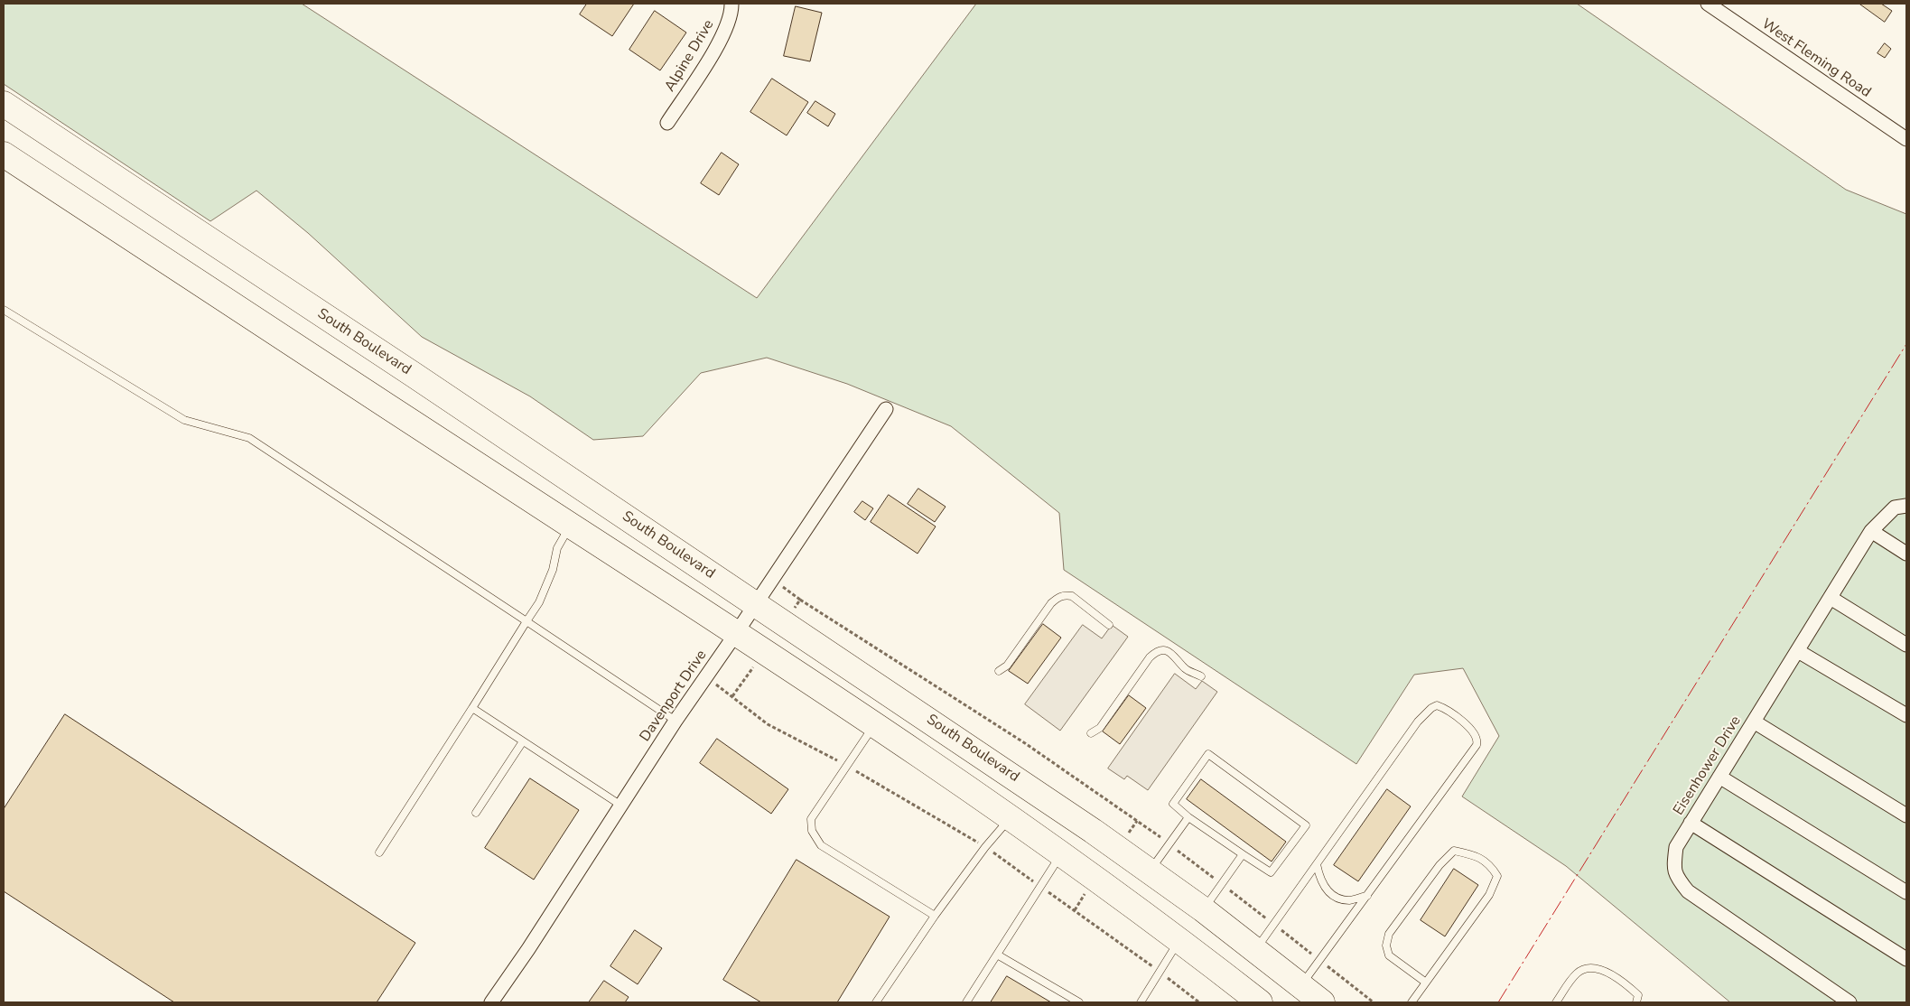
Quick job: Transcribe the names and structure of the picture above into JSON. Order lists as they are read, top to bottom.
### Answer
{
  "streets": {
    "highway": ["South Boulevard"],
    "street": [
      "Alpine Drive",
      "West Fleming Road",
      "Davenport Drive",
      "Eisenhower Drive"
    ]
  },
  "crossings": [
    ["South Boulevard", "Davenport Drive"]
  ]
}
